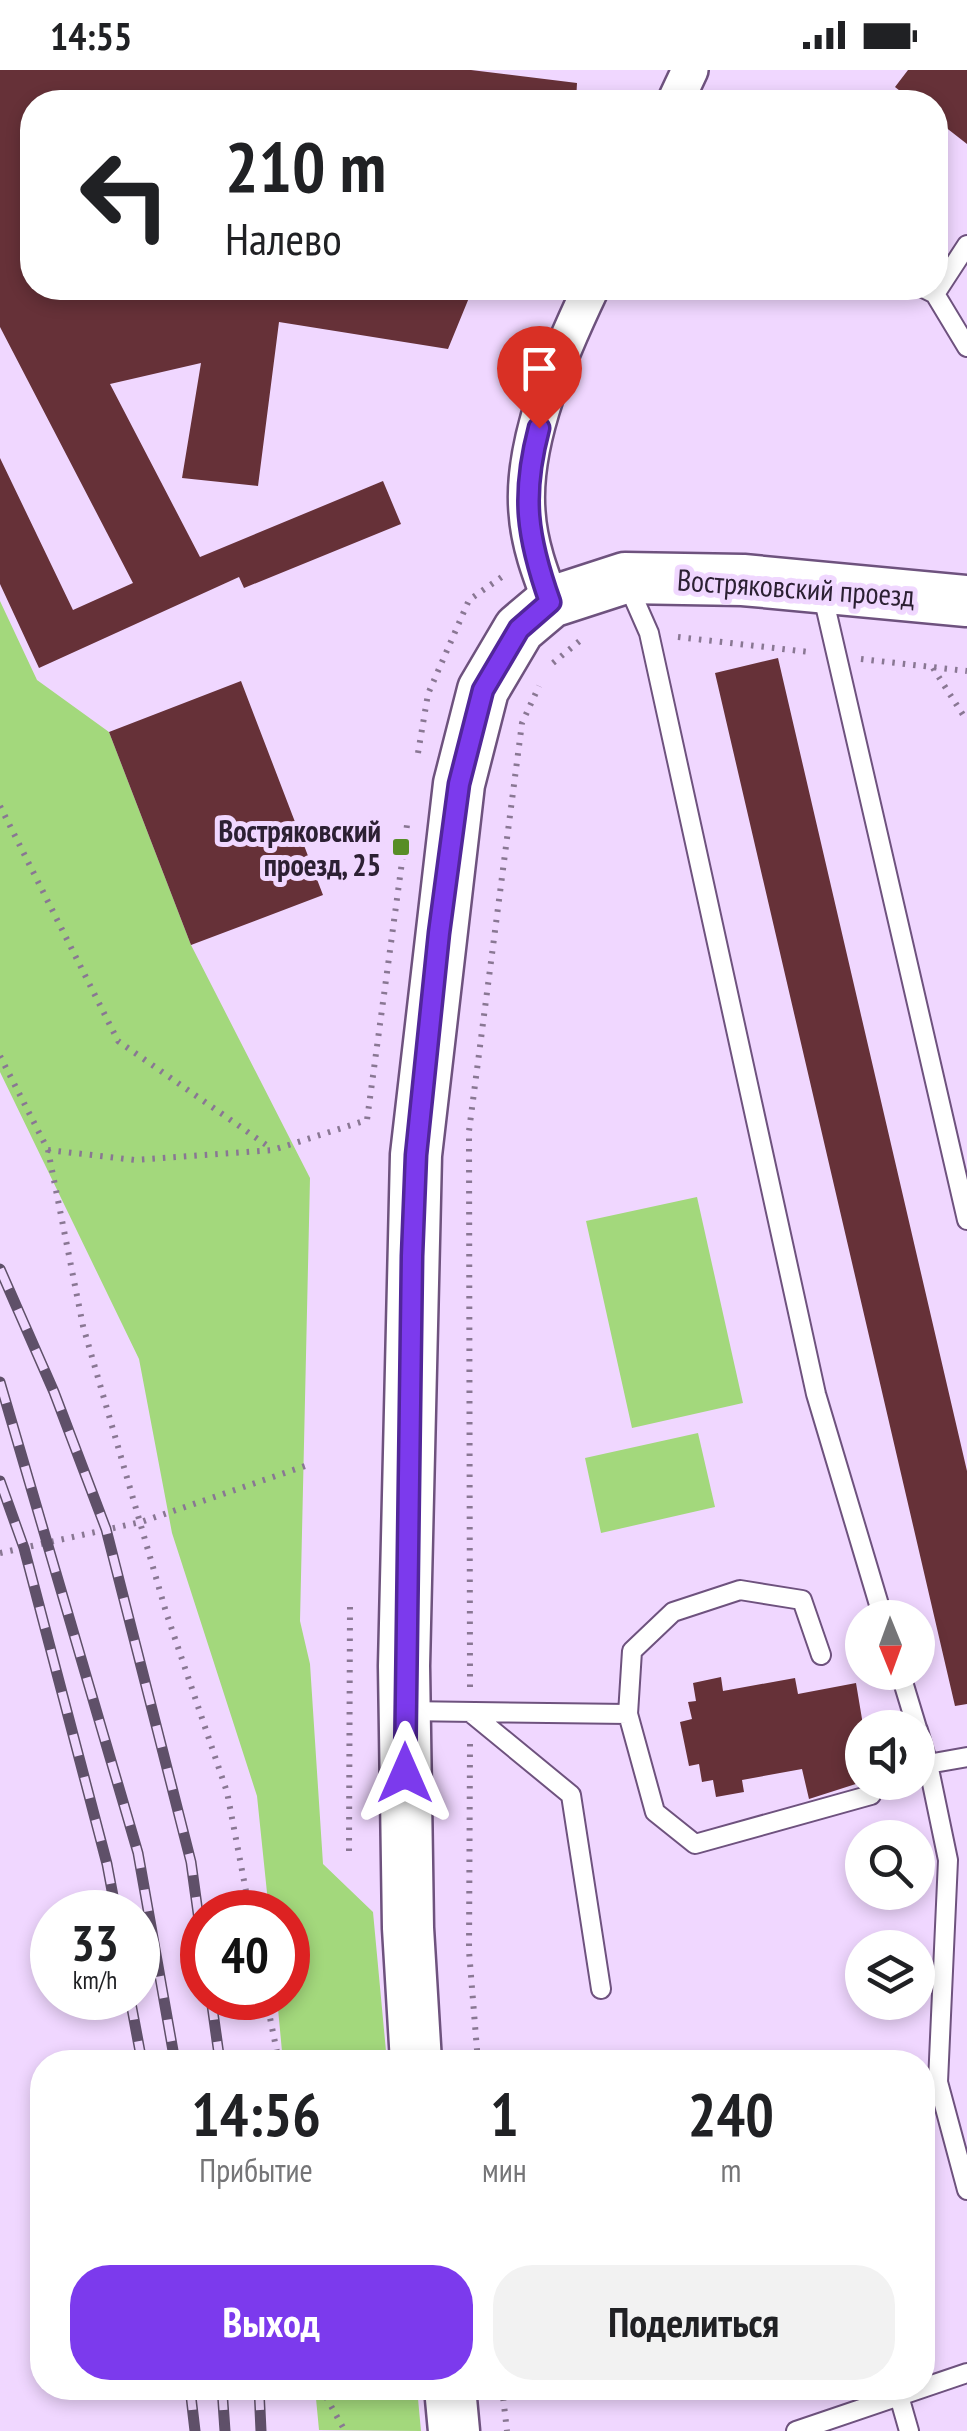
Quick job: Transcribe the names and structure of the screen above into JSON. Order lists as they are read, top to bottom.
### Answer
{
  "streets": {
    "street": ["Востряковский проезд"]
  },
  "places": {
    "transit": ["Востряковский проезд, 25"]
  },
  "north": "bottom",
  "page": {
    "status": "14:55",
    "turn": ["210 m", "Налево"],
    "speed": "33 km/h",
    "limit": "40",
    "eta": [
      "14:56",
      "Прибытие",
      "1",
      "мин",
      "240",
      "m"
    ],
    "buttons": ["Выход", "Поделиться"]
  }
}
